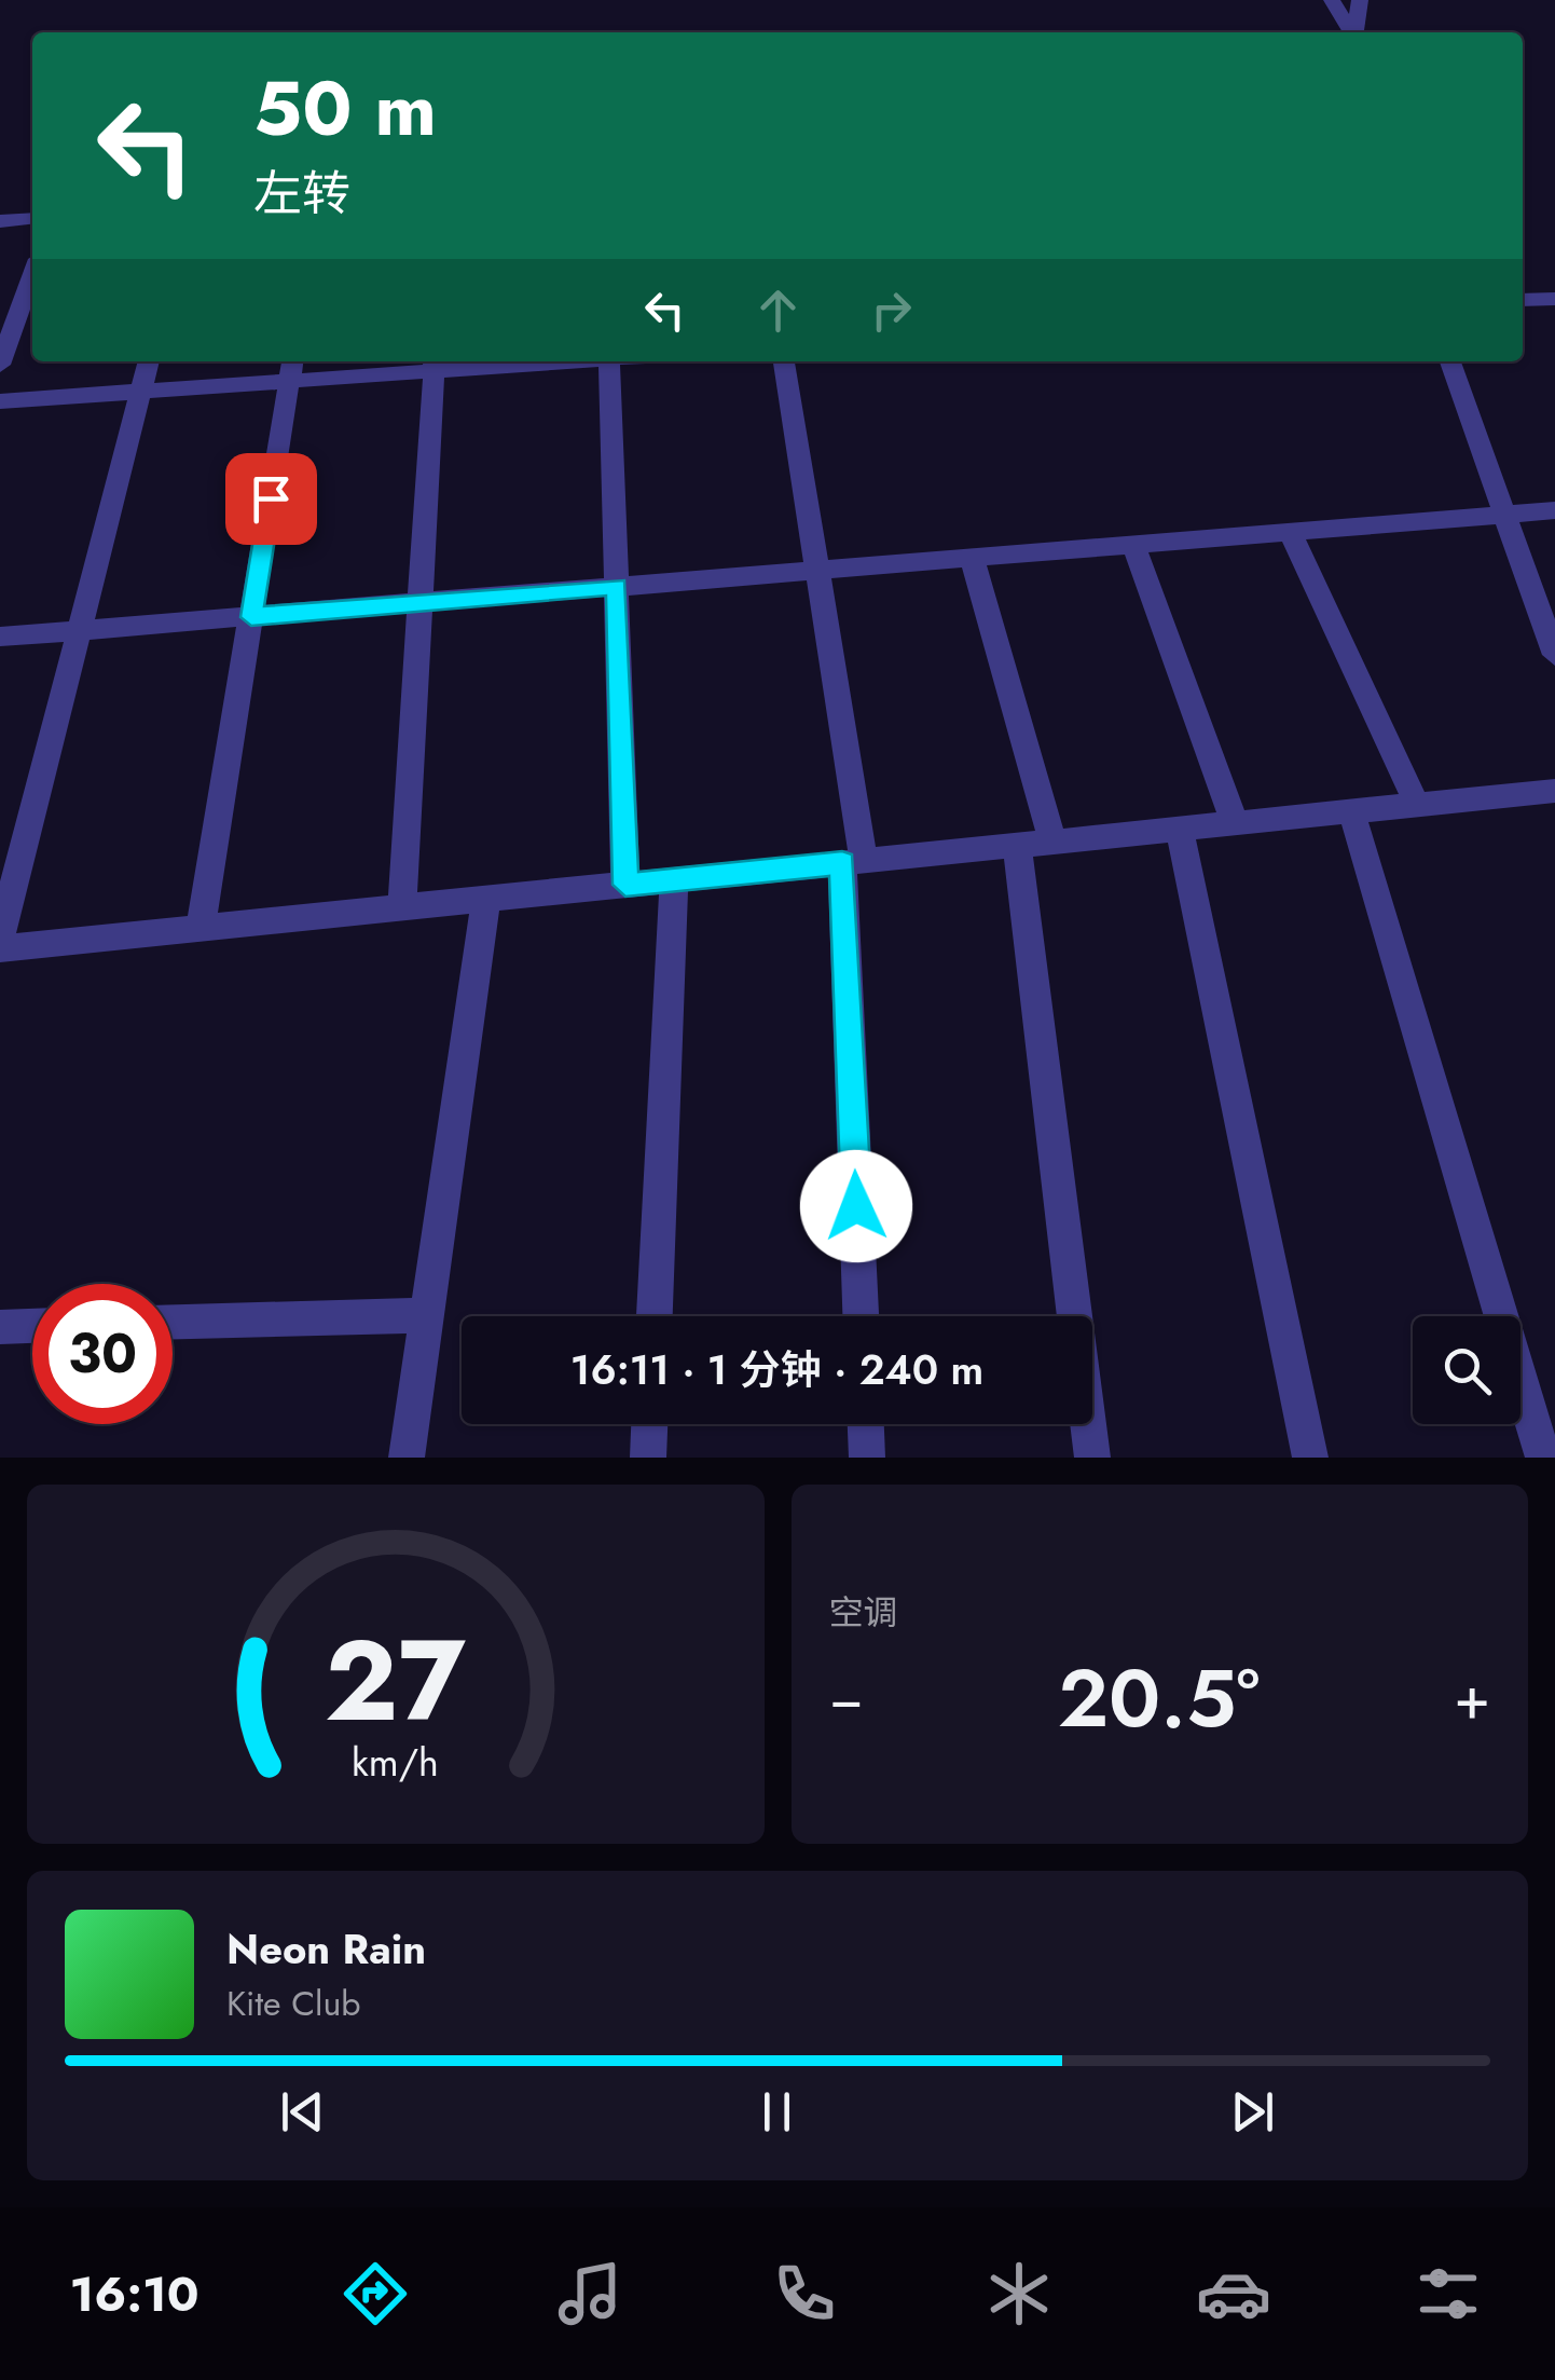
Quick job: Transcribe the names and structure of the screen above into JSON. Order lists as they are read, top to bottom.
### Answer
{
  "page": {
    "turn": ["50 m", "左转"],
    "limit": "30",
    "trip": "16:11 · 1 分钟 · 240 m",
    "tile": "空调",
    "heat": ["−", "20.5°", "+"],
    "song": ["Neon Rain", "Kite Club"],
    "tabs": "16:10",
    "gauge": ["27", "km/h"]
  }
}
